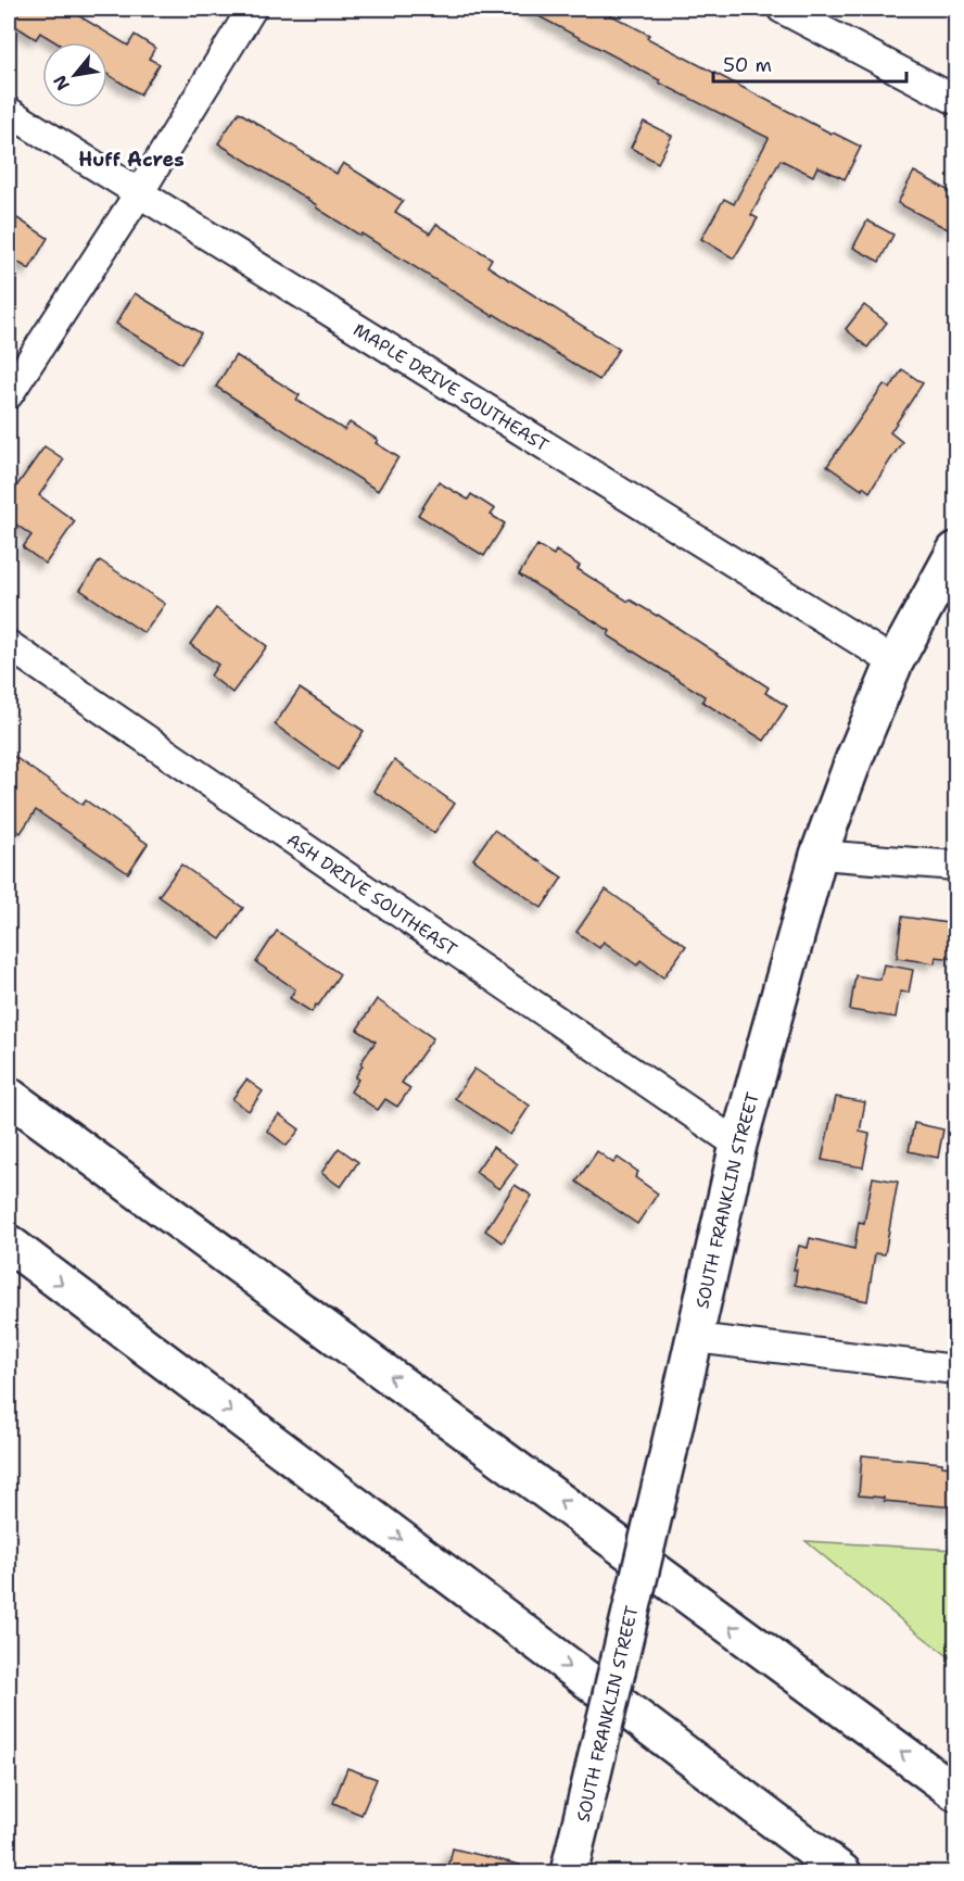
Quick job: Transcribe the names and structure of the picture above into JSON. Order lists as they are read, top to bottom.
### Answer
{
  "streets": {
    "main road": ["SOUTH FRANKLIN STREET"],
    "street": ["MAPLE DRIVE SOUTHEAST", "ASH DRIVE SOUTHEAST"]
  },
  "crossings": [
    ["MAPLE DRIVE SOUTHEAST", "SOUTH FRANKLIN STREET"],
    ["ASH DRIVE SOUTHEAST", "SOUTH FRANKLIN STREET"]
  ],
  "districts": ["Huff Acres"],
  "scale_bar": "50 m",
  "north": "bottom left"
}
